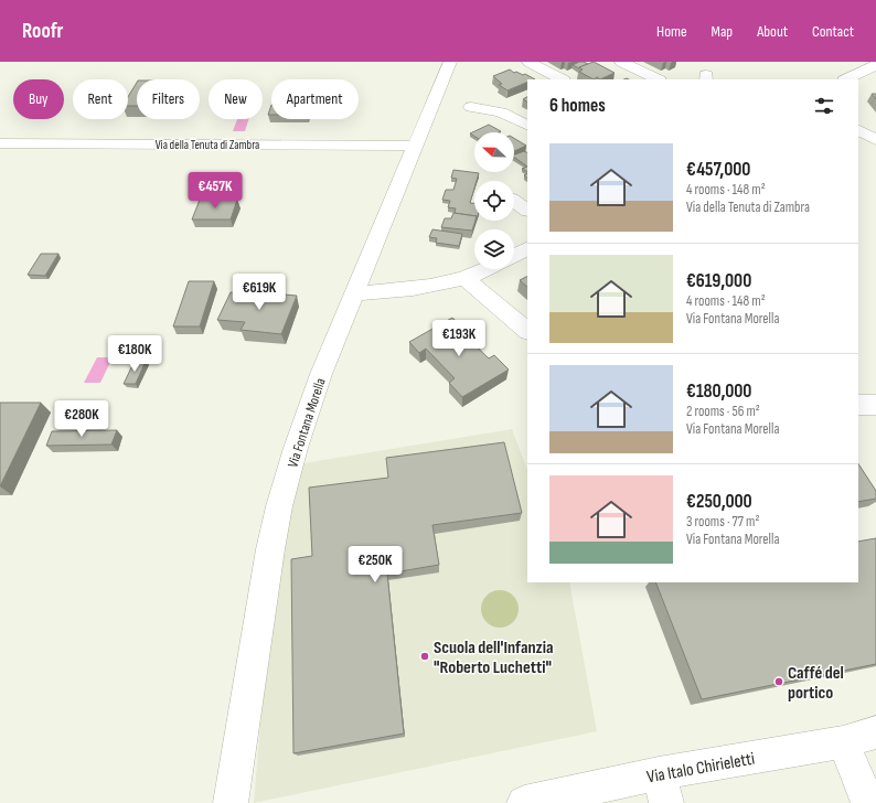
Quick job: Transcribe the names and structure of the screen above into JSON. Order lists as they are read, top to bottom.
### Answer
{
  "streets": {
    "street": ["Via della Tenuta di Zambra", "Via Fontana Morella", "Via Italo Chirieletti"]
  },
  "crossings": [
    ["Via della Tenuta di Zambra", "Via Fontana Morella"]
  ],
  "places": ["Scuola dell'Infanzia \"Roberto Luchetti\"", "Caffé del portico"],
  "north": "left",
  "page": {
    "header": "Roofr",
    "nav": [
      "Home",
      "Map",
      "About",
      "Contact"
    ],
    "chip": [
      "Buy",
      "Rent",
      "Filters",
      "New",
      "Apartment"
    ],
    "heading": "6 homes",
    "list": [
      {
        "name": "€457,000",
        "note": "4 rooms · 148 m² · Via della Tenuta di Zambra"
      },
      {
        "name": "€619,000",
        "note": "4 rooms · 148 m² · Via Fontana Morella"
      },
      {
        "name": "€180,000",
        "note": "2 rooms · 56 m² · Via Fontana Morella"
      },
      {
        "name": "€250,000",
        "note": "3 rooms · 77 m² · Via Fontana Morella"
      }
    ],
    "price": [
      "€457K",
      "€619K",
      "€193K",
      "€180K",
      "€280K",
      "€250K"
    ]
  }
}
